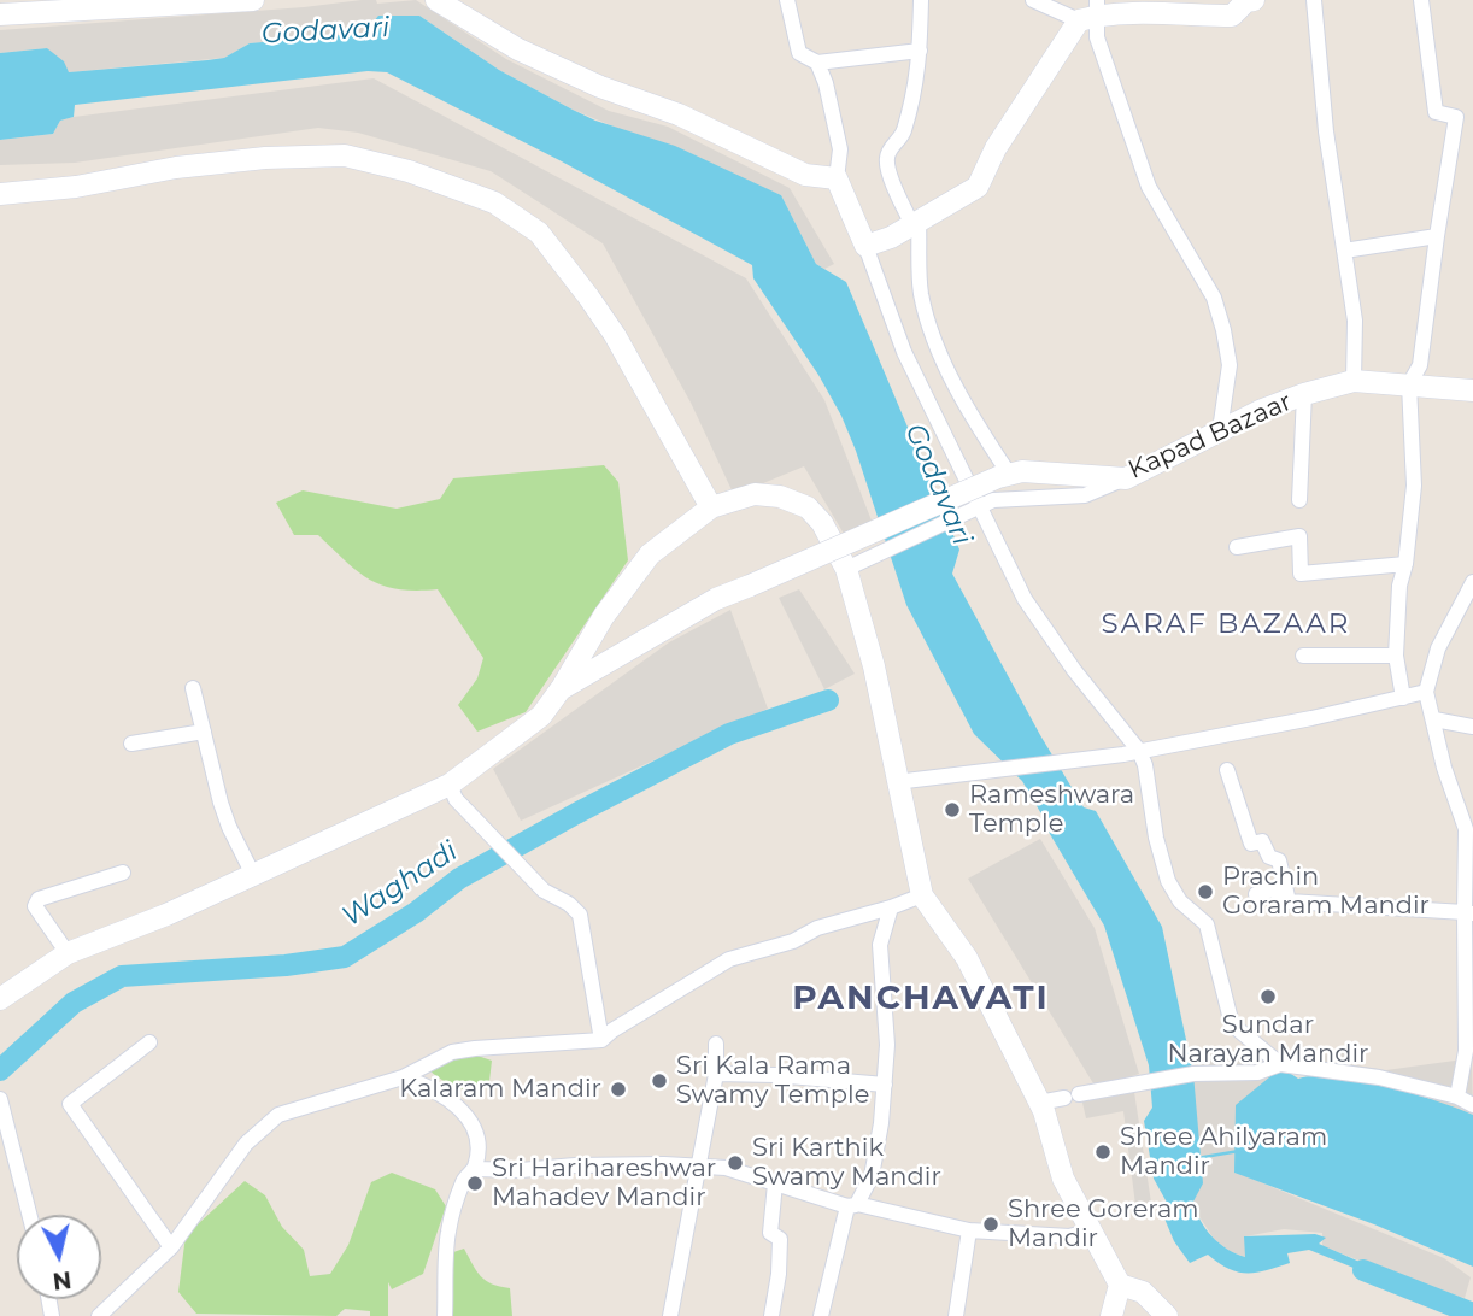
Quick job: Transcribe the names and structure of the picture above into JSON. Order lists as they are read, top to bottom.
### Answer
{
  "streets": {
    "street": ["Kapad Bazaar"]
  },
  "districts": ["SARAF BAZAAR", "PANCHAVATI"],
  "water": ["Godavari", "Waghadi"],
  "places": [
    "Rameshwara Temple",
    "Prachin Goraram Mandir",
    "Sundar Narayan Mandir",
    "Sri Kala Rama Swamy Temple",
    "Kalaram Mandir",
    "Shree Ahilyaram Mandir",
    "Sri Karthik Swamy Mandir",
    "Sri Harihareshwar Mahadev Mandir",
    "Shree Goreram Mandir"
  ],
  "north": "bottom"
}
